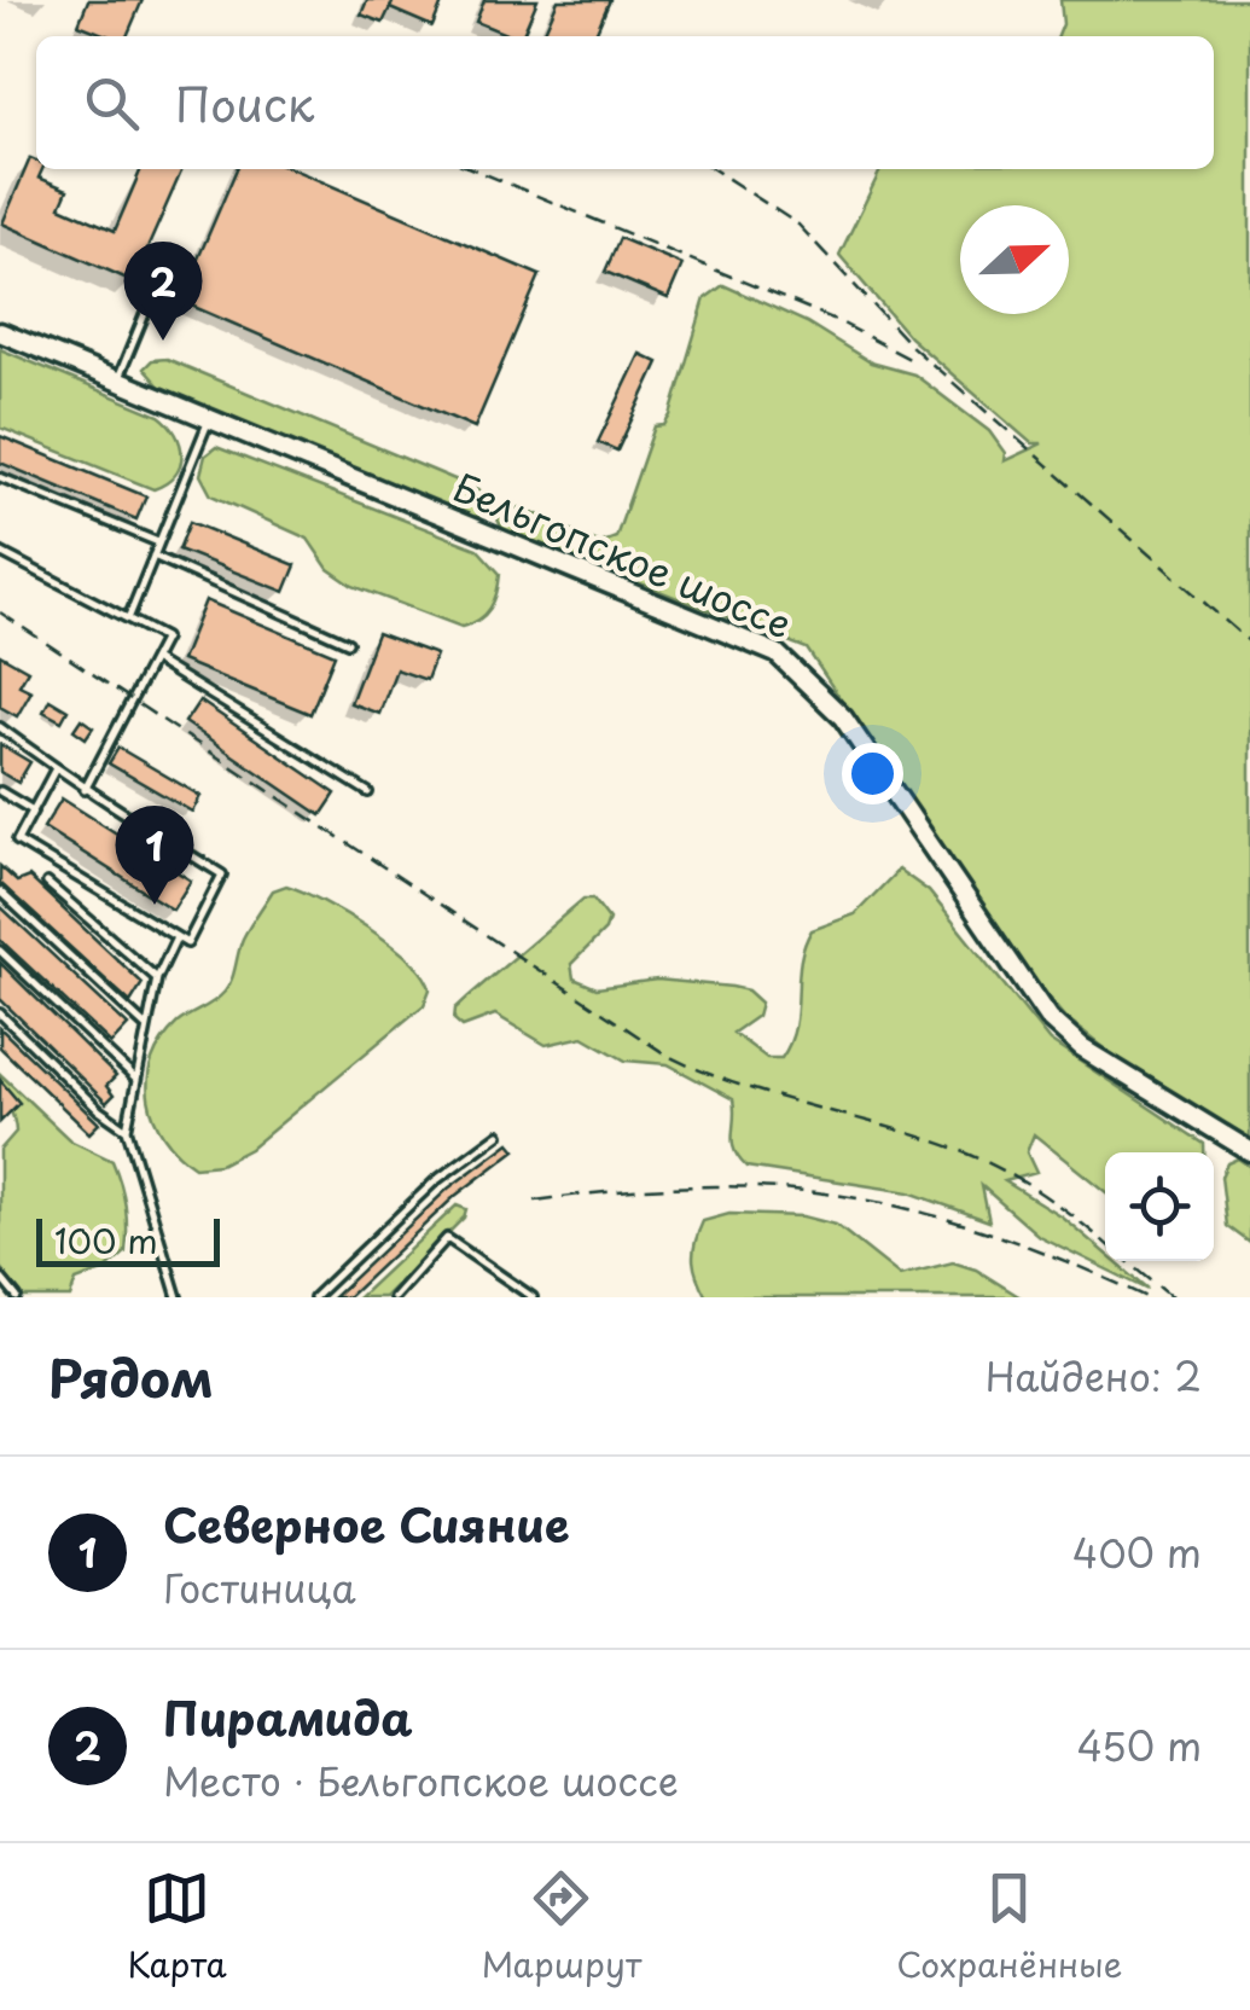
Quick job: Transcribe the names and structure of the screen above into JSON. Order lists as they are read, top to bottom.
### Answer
{
  "streets": {
    "street": ["Бельгопское шоссе"]
  },
  "scale_bar": "100 m",
  "north": "right",
  "page": {
    "search": "Поиск",
    "pins": ["2", "1"],
    "scale": "100 m",
    "heading": ["Рядом", "Найдено: 2"],
    "list": [
      {
        "mark": "1",
        "name": "Северное Сияние",
        "note": "Гостиница",
        "value": "400 m"
      },
      {
        "mark": "2",
        "name": "Пирамида",
        "note": "Место · Бельгопское шоссе",
        "value": "450 m"
      }
    ],
    "nav": ["Карта", "Маршрут", "Сохранённые"]
  }
}
